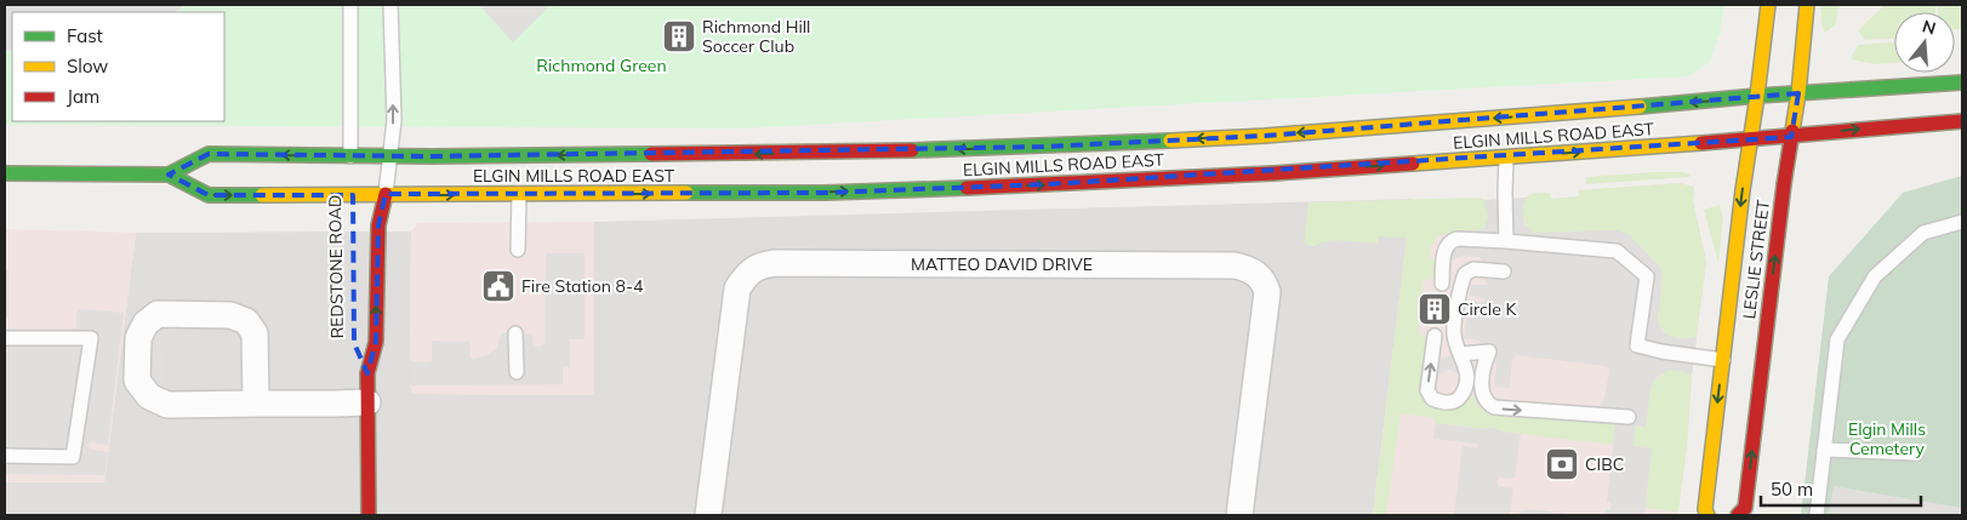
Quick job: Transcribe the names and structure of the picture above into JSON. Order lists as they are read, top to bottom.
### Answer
{
  "streets": {
    "main road": ["ELGIN MILLS ROAD EAST", "LESLIE STREET", "REDSTONE ROAD"],
    "street": ["MATTEO DAVID DRIVE"]
  },
  "crossings": [
    ["ELGIN MILLS ROAD EAST", "LESLIE STREET"],
    ["ELGIN MILLS ROAD EAST", "REDSTONE ROAD"]
  ],
  "one_way": ["REDSTONE ROAD"],
  "parks": ["Richmond Green", "Elgin Mills Cemetery"],
  "places": {
    "building": ["Richmond Hill Soccer Club", "Circle K"],
    "public building": ["Fire Station 8-4"],
    "bank": ["CIBC"]
  },
  "legend": ["Fast", "Slow", "Jam"],
  "scale_bar": "50 m",
  "north": "top"
}
